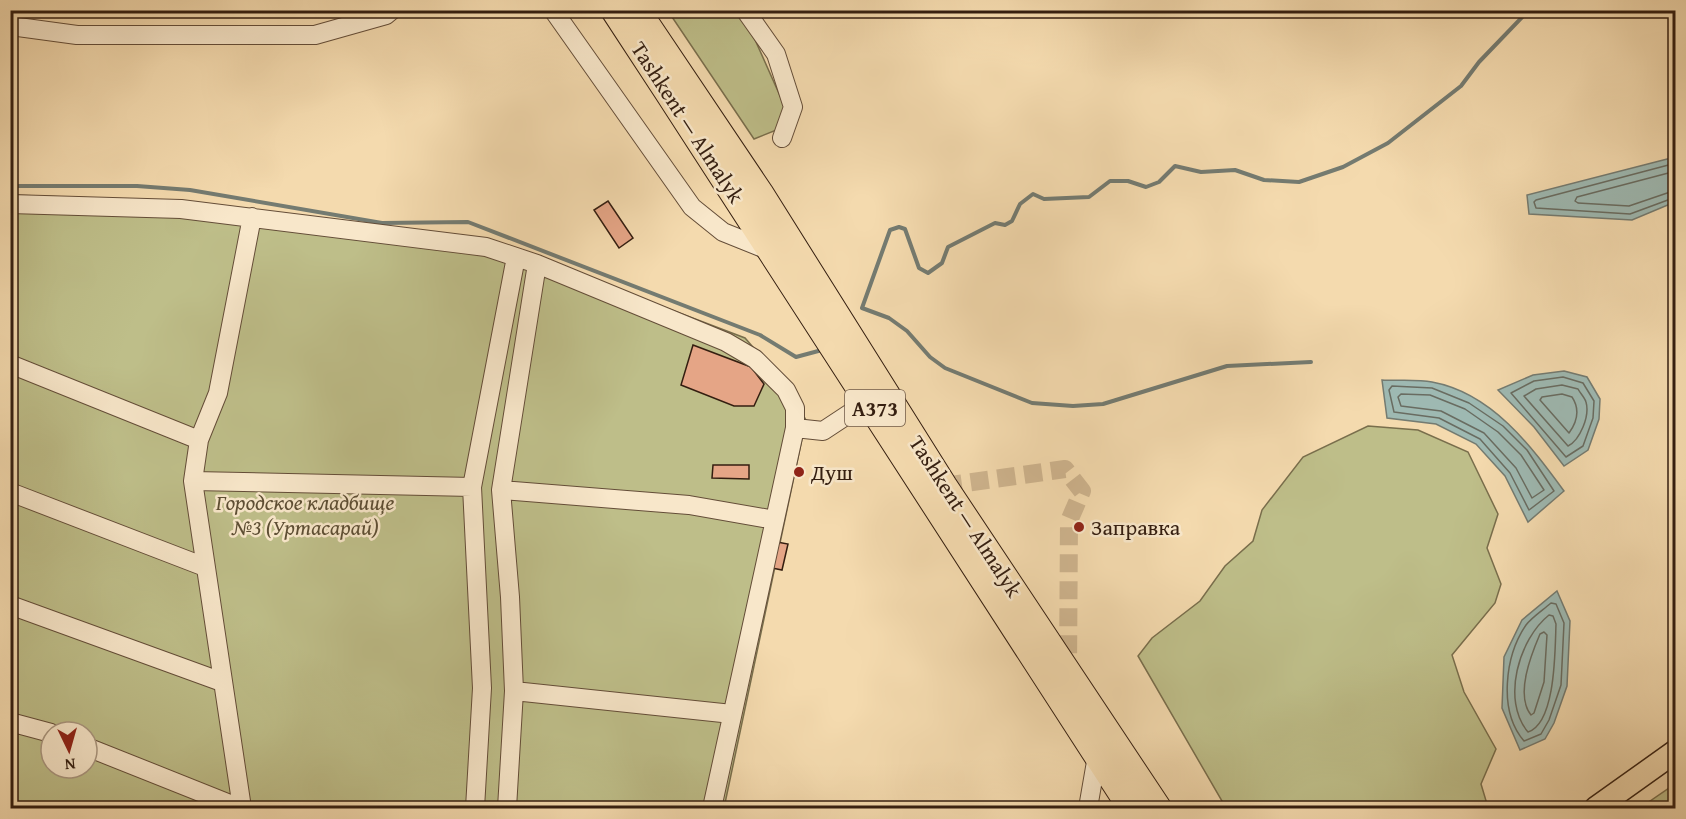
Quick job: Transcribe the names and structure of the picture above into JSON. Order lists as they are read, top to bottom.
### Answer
{
  "streets": {
    "highway": ["Tashkent — Almalyk", "A373"]
  },
  "parks": ["Городское кладбище №3 (Уртасарай)"],
  "places": ["Душ", "Заправка"],
  "north": "bottom"
}
